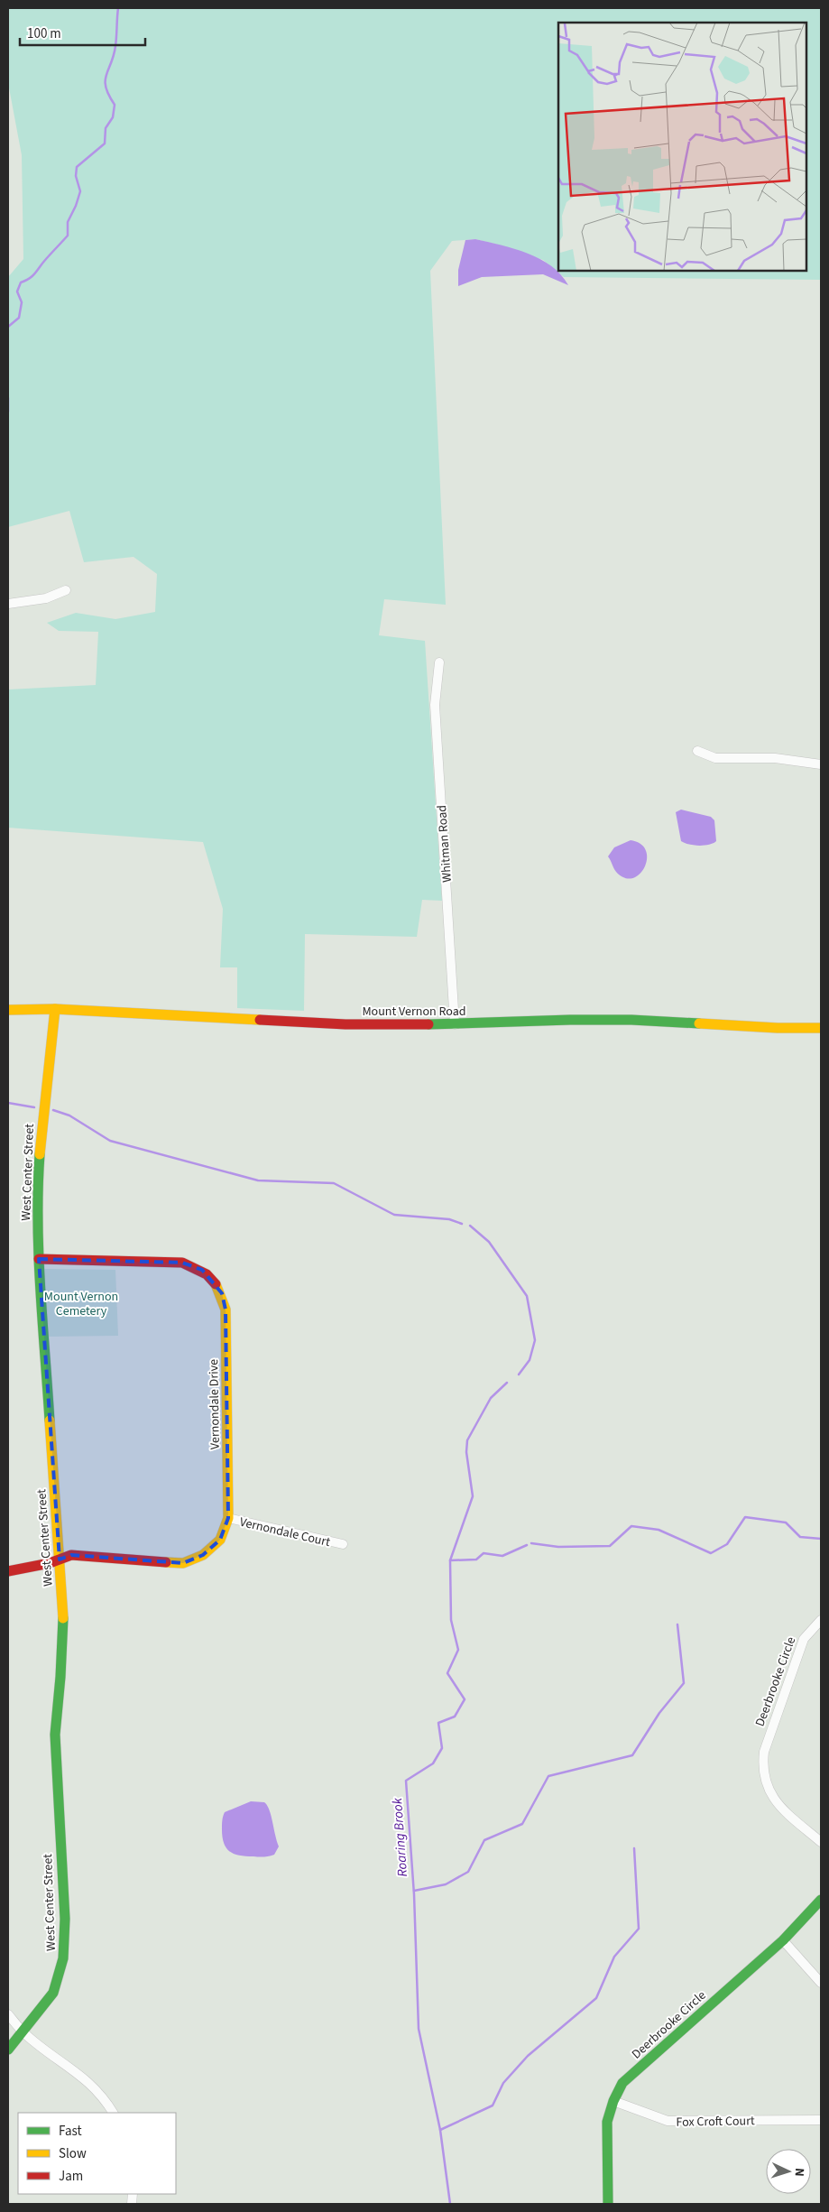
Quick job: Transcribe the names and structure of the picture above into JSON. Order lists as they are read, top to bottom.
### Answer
{
  "streets": {
    "street": [
      "Whitman Road",
      "Mount Vernon Road",
      "West Center Street",
      "Vernondale Drive",
      "Vernondale Court",
      "Deerbrooke Circle",
      "Fox Croft Court"
    ]
  },
  "crossings": [
    ["Whitman Road", "Mount Vernon Road"],
    ["Mount Vernon Road", "West Center Street"],
    ["West Center Street", "Vernondale Drive"],
    ["Vernondale Drive", "Vernondale Court"],
    ["Deerbrooke Circle", "Fox Croft Court"]
  ],
  "water": ["Roaring Brook"],
  "parks": ["Mount Vernon Cemetery"],
  "legend": ["Fast", "Slow", "Jam"],
  "scale_bar": "100 m",
  "north": "right"
}
